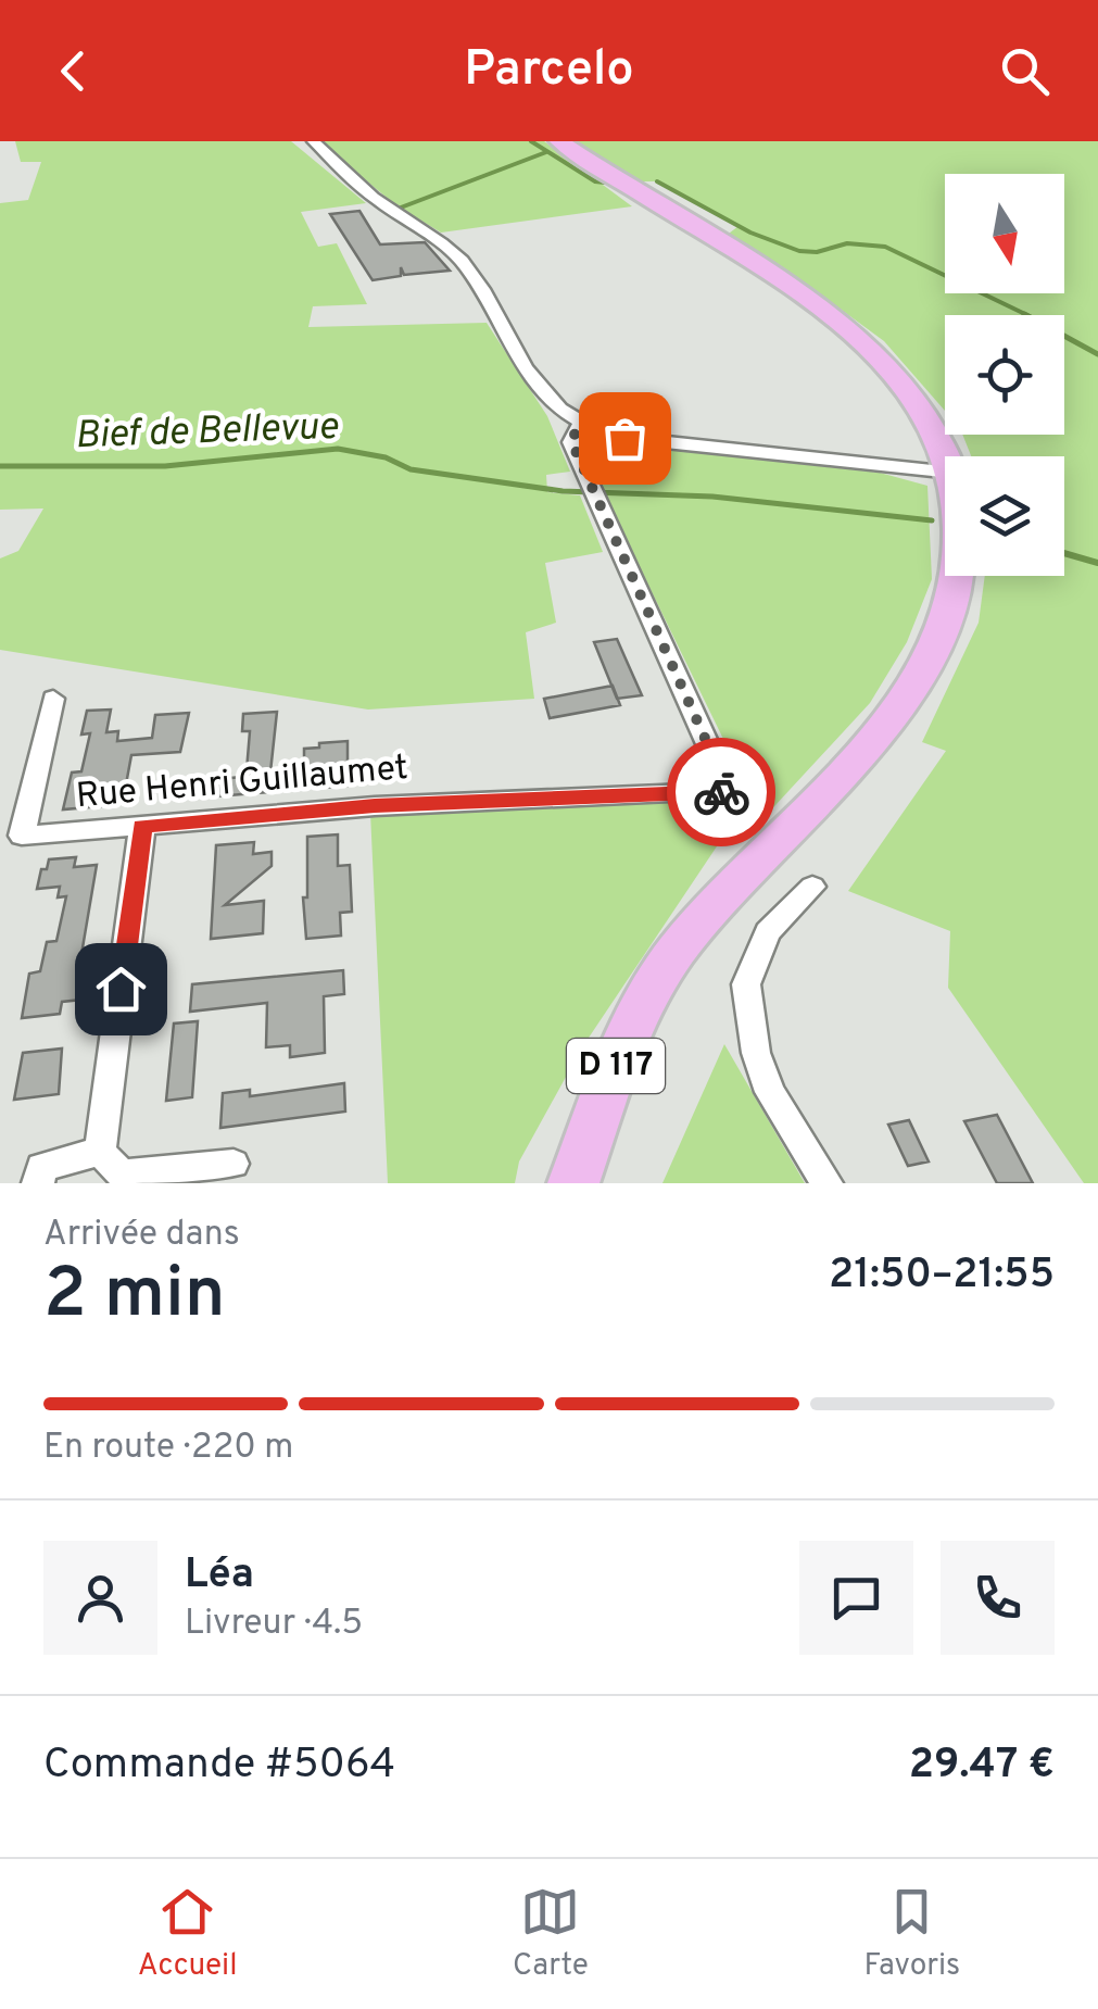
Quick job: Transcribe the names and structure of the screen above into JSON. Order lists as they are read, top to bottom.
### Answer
{
  "streets": {
    "main road": ["D 117"],
    "street": ["Rue Henri Guillaumet"]
  },
  "water": ["Bief de Bellevue"],
  "north": "bottom",
  "page": {
    "header": "Parcelo",
    "heading": ["2 min", "Arrivée dans", "21:50–21:55"],
    "panel": [
      "Léa",
      "Livreur · 4.5",
      "Commande #5064",
      "29.47 €"
    ],
    "bar": "En route · 220 m",
    "tabs": ["Accueil", "Carte", "Favoris"]
  }
}
